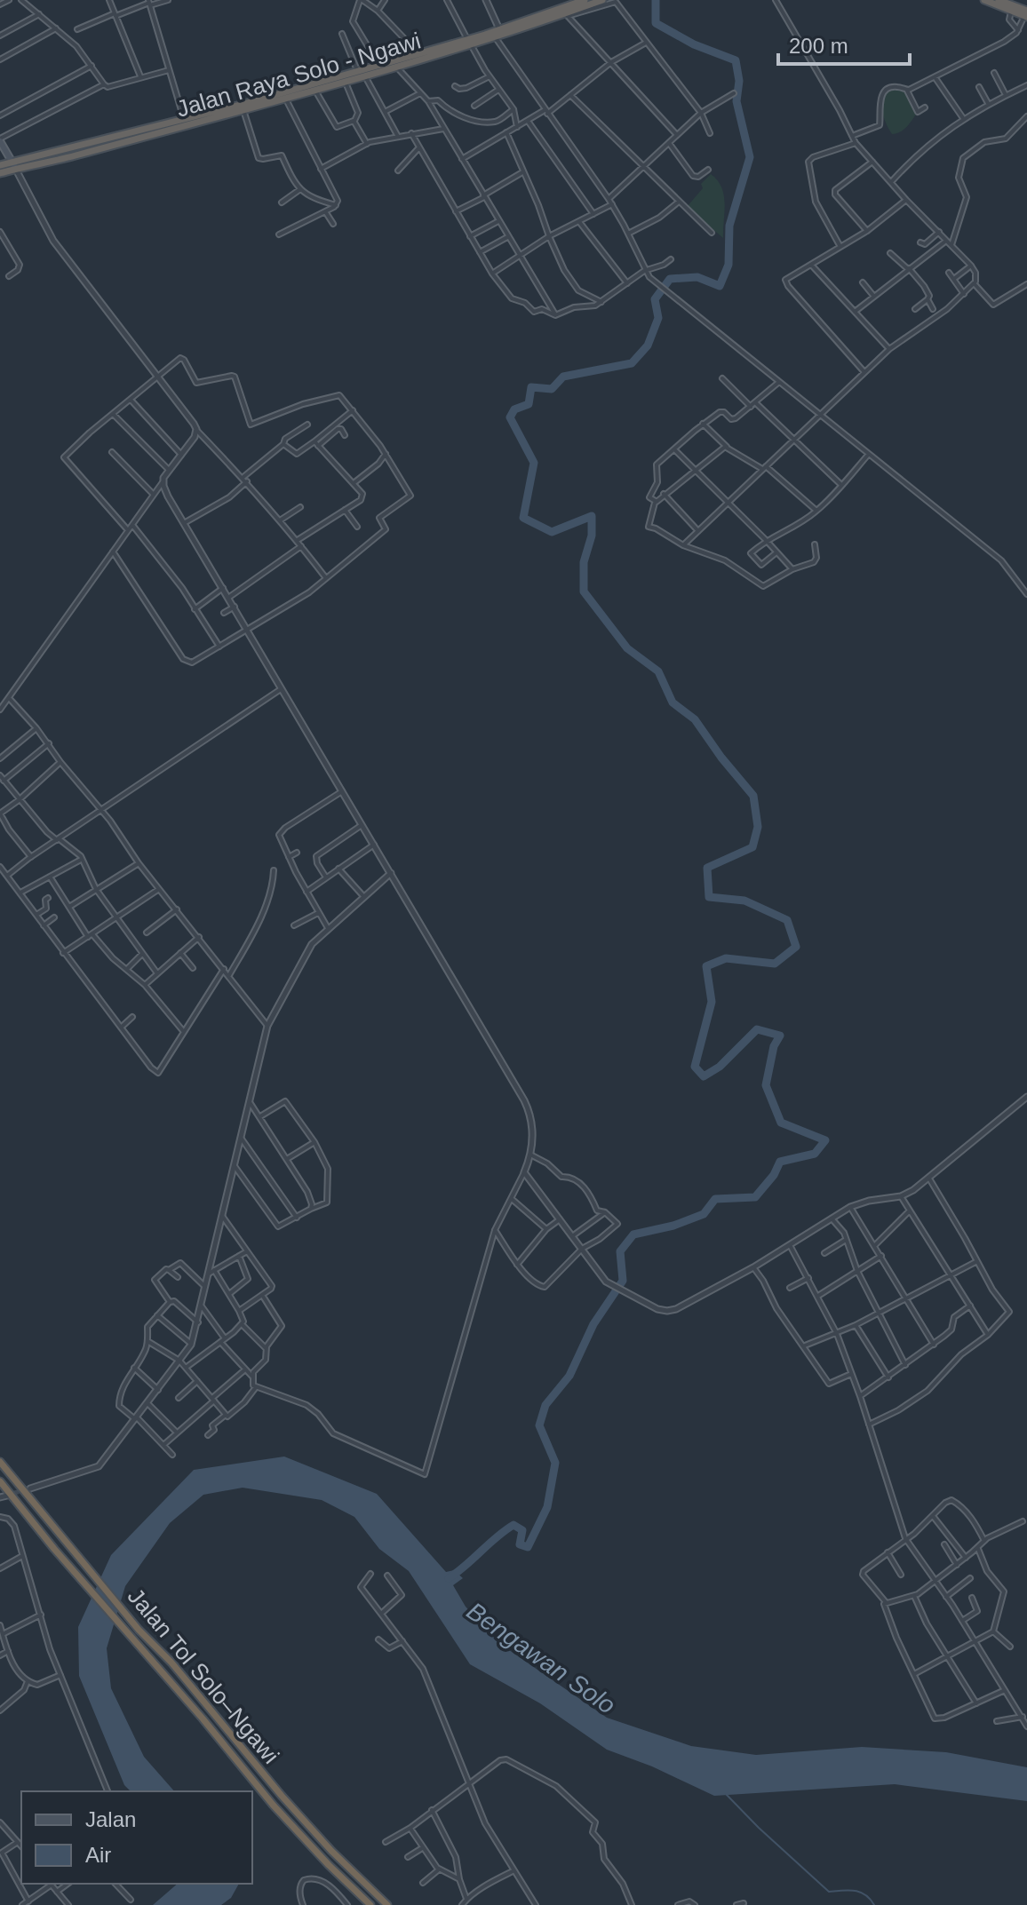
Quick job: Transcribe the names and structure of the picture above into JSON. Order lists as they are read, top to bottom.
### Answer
{
  "streets": {
    "highway": ["Jalan Raya Solo - Ngawi", "Jalan Tol Solo–Ngawi"]
  },
  "water": ["Bengawan Solo"],
  "legend": ["Jalan", "Air"],
  "scale_bar": "200 m"
}
